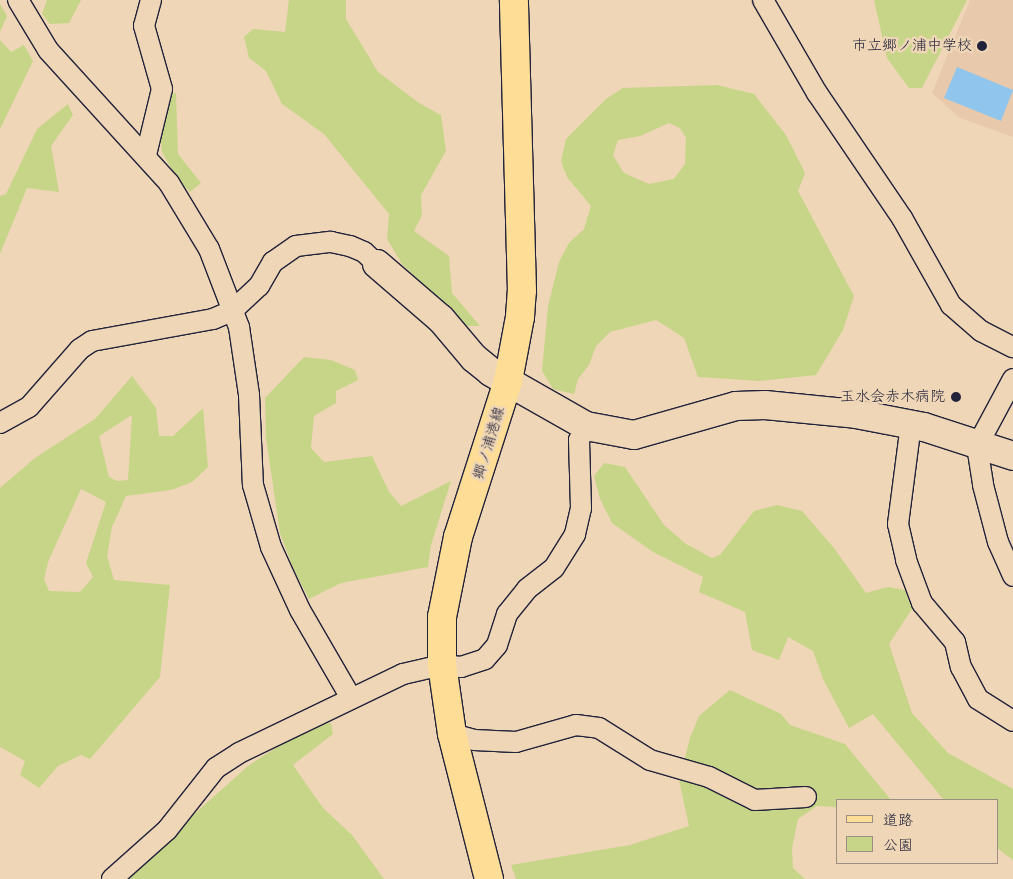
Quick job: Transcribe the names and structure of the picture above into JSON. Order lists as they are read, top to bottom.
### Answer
{
  "streets": {
    "main road": ["郷ノ浦港線"]
  },
  "places": ["市立郷ノ浦中学校", "玉水会赤木病院"],
  "legend": ["道路", "公園"]
}
